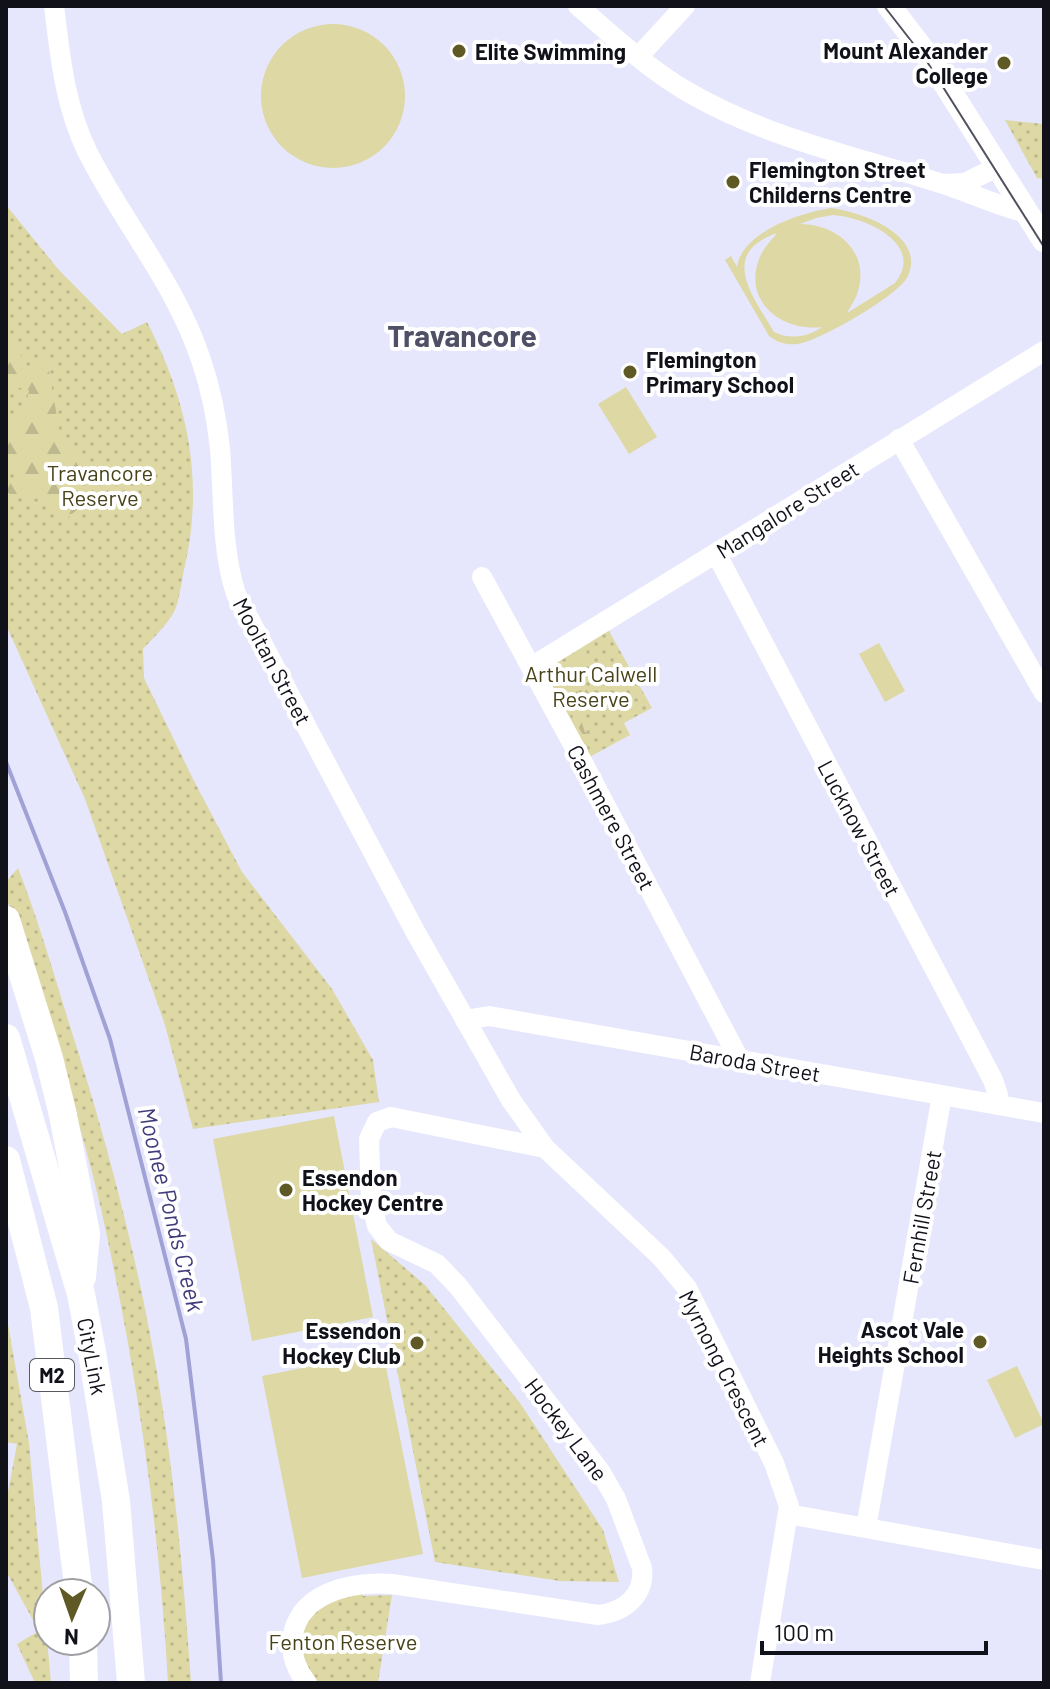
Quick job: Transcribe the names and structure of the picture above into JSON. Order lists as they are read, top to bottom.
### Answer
{
  "streets": {
    "highway": ["CityLink", "M2"],
    "street": [
      "Mangalore Street",
      "Mooltan Street",
      "Cashmere Street",
      "Lucknow Street",
      "Baroda Street",
      "Fernhill Street",
      "Myrnong Crescent",
      "Hockey Lane"
    ]
  },
  "crossings": [
    ["Mangalore Street", "Cashmere Street"],
    ["Mangalore Street", "Lucknow Street"],
    ["Mooltan Street", "Baroda Street"],
    ["Mooltan Street", "Myrnong Crescent"],
    ["Mooltan Street", "Hockey Lane"],
    ["Cashmere Street", "Baroda Street"],
    ["Lucknow Street", "Baroda Street"],
    ["Baroda Street", "Fernhill Street"],
    ["Myrnong Crescent", "Hockey Lane"]
  ],
  "districts": ["Travancore"],
  "water": ["Moonee Ponds Creek"],
  "parks": ["Travancore Reserve", "Arthur Calwell Reserve", "Fenton Reserve"],
  "places": [
    "Elite Swimming",
    "Mount Alexander College",
    "Flemington Street Childerns Centre",
    "Flemington Primary School",
    "Essendon Hockey Centre",
    "Ascot Vale Heights School",
    "Essendon Hockey Club"
  ],
  "scale_bar": "100 m",
  "north": "bottom"
}
